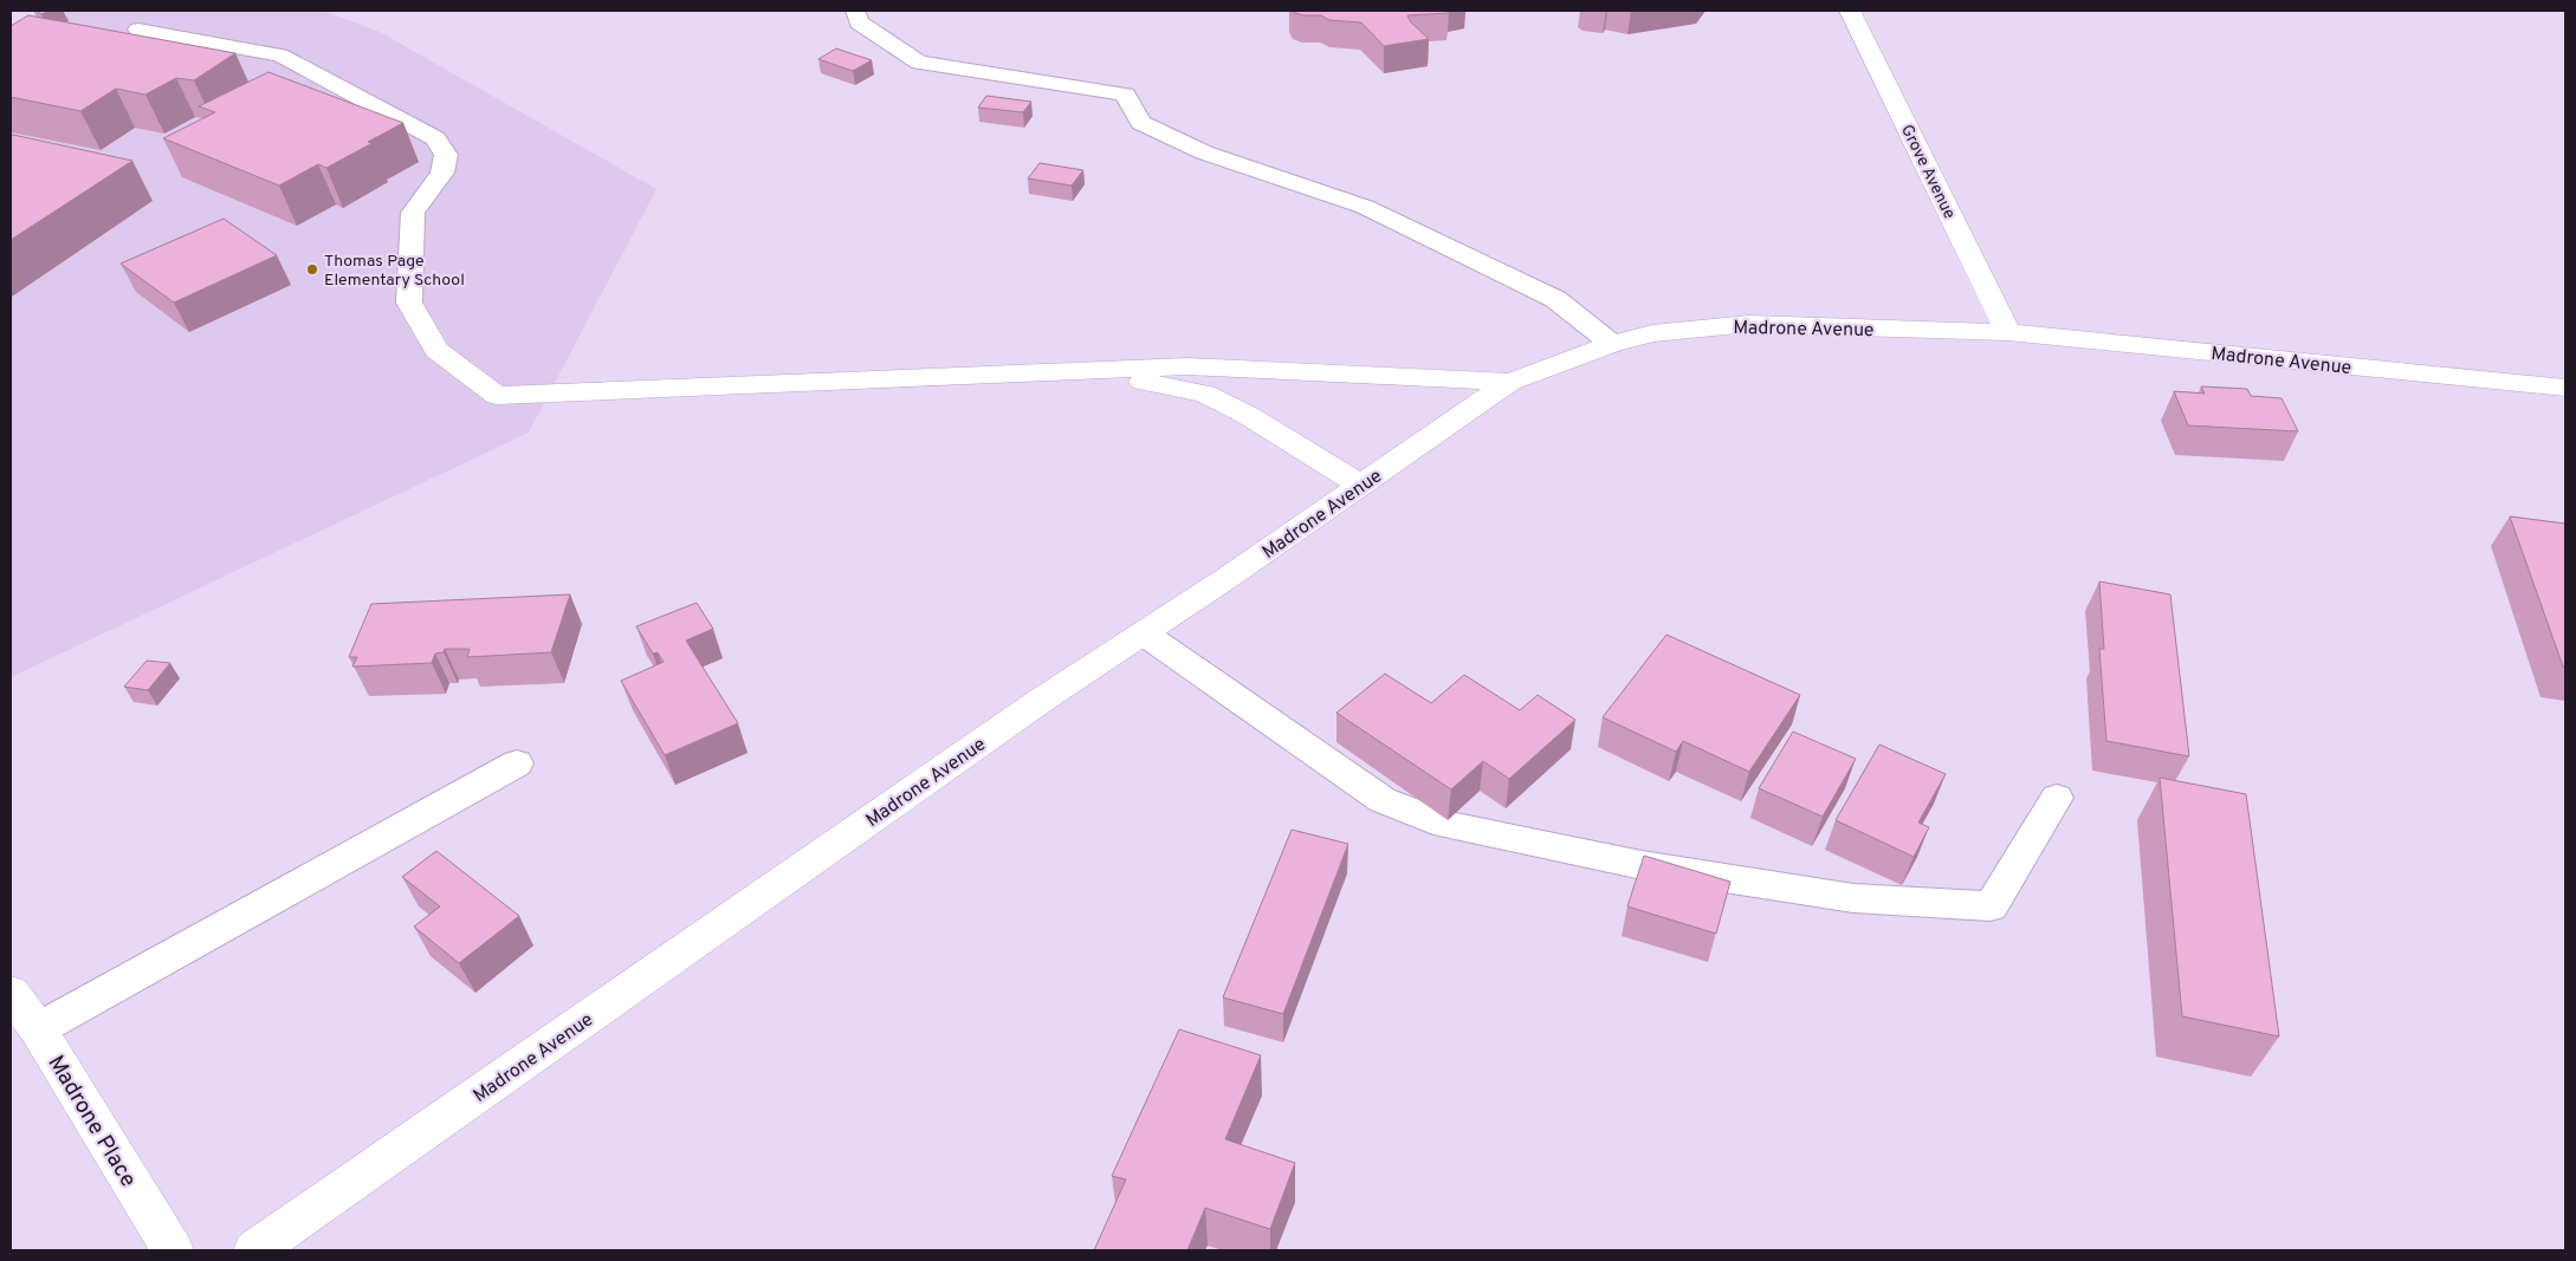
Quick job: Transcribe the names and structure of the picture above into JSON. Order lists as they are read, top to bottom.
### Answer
{
  "streets": {
    "street": ["Grove Avenue", "Madrone Avenue", "Madrone Place"]
  },
  "crossings": [
    ["Grove Avenue", "Madrone Avenue"]
  ],
  "places": ["Thomas Page Elementary School"]
}
